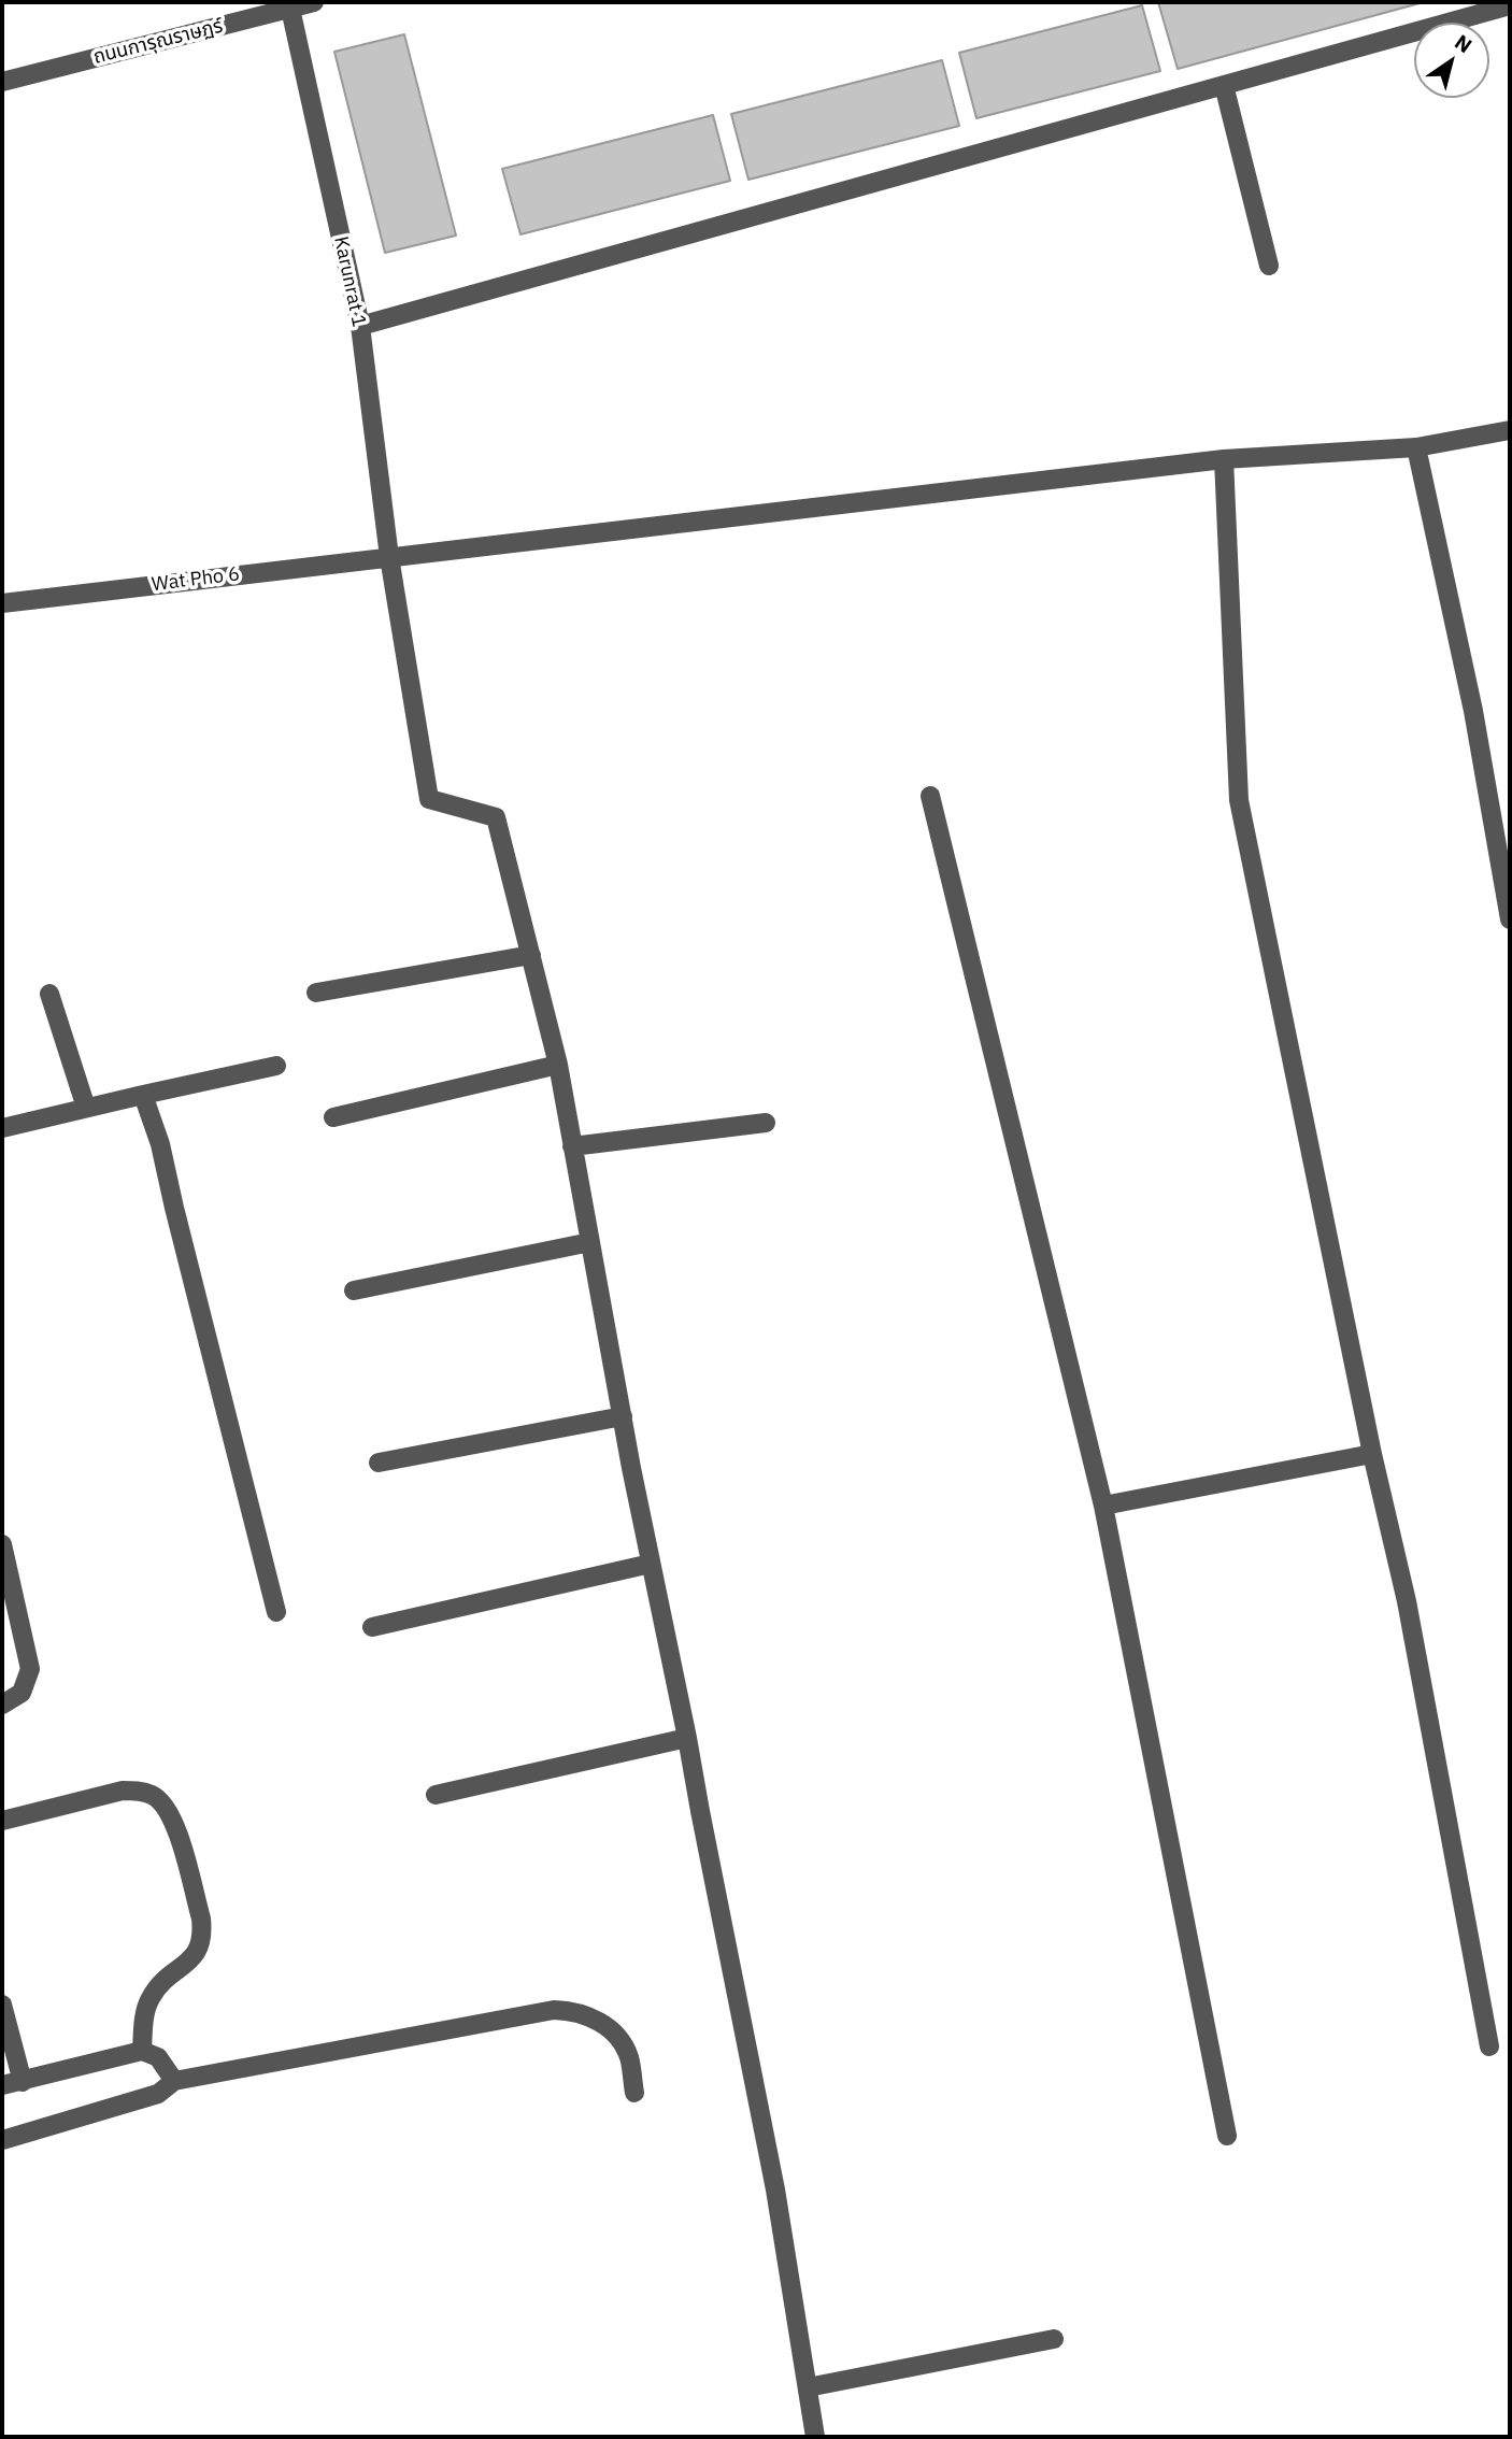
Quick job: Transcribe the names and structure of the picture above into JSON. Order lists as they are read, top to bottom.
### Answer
{
  "streets": {
    "street": ["ถนนการุณราษฏร์", "Karunrat 1", "Wat Pho 6"]
  },
  "crossings": [
    ["ถนนการุณราษฏร์", "Karunrat 1"],
    ["Karunrat 1", "Wat Pho 6"]
  ],
  "north": "top right"
}
